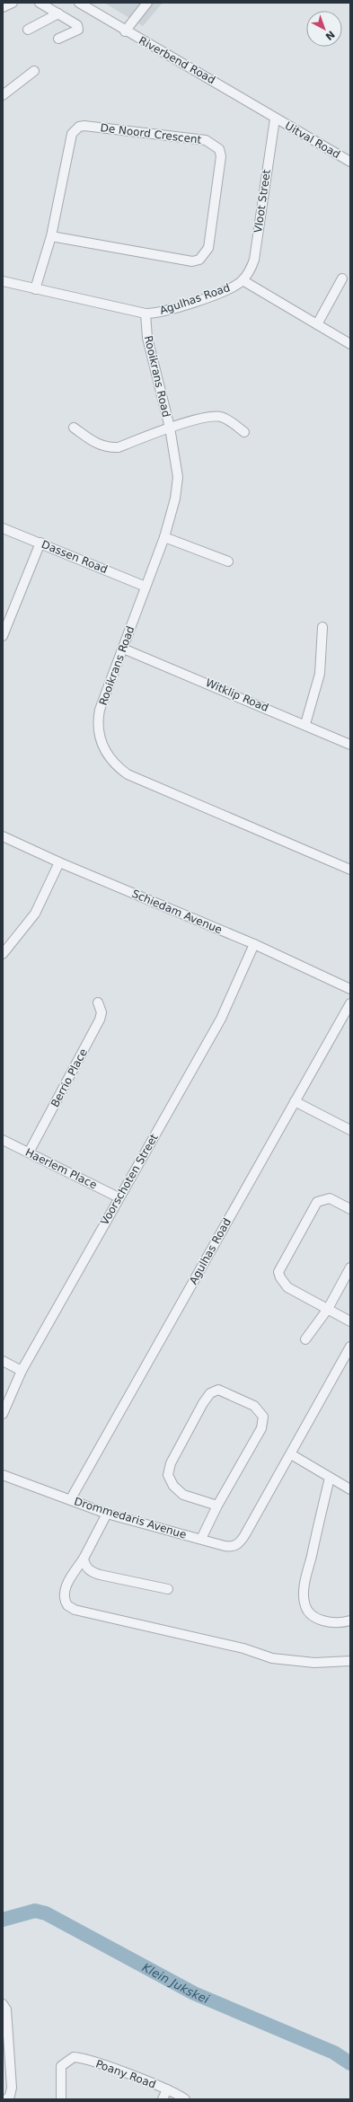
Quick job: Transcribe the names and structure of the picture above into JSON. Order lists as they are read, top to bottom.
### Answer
{
  "streets": {
    "street": [
      "Riverbend Road",
      "De Noord Crescent",
      "Uitval Road",
      "Vloot Street",
      "Agulhas Road",
      "Rooikrans Road",
      "Dassen Road",
      "Witklip Road",
      "Schiedam Avenue",
      "Berrio Place",
      "Haerlem Place",
      "Voorschoten Street",
      "Drommedaris Avenue",
      "Poany Road"
    ]
  },
  "crossings": [
    ["Riverbend Road", "Uitval Road"],
    ["Riverbend Road", "Vloot Street"],
    ["De Noord Crescent", "Agulhas Road"],
    ["Uitval Road", "Vloot Street"],
    ["Vloot Street", "Agulhas Road"],
    ["Agulhas Road", "Rooikrans Road"],
    ["Agulhas Road", "Drommedaris Avenue"],
    ["Rooikrans Road", "Dassen Road"],
    ["Rooikrans Road", "Witklip Road"],
    ["Schiedam Avenue", "Voorschoten Street"],
    ["Berrio Place", "Haerlem Place"],
    ["Haerlem Place", "Voorschoten Street"]
  ],
  "water": ["Klein Jukskei"],
  "north": "bottom right"
}
